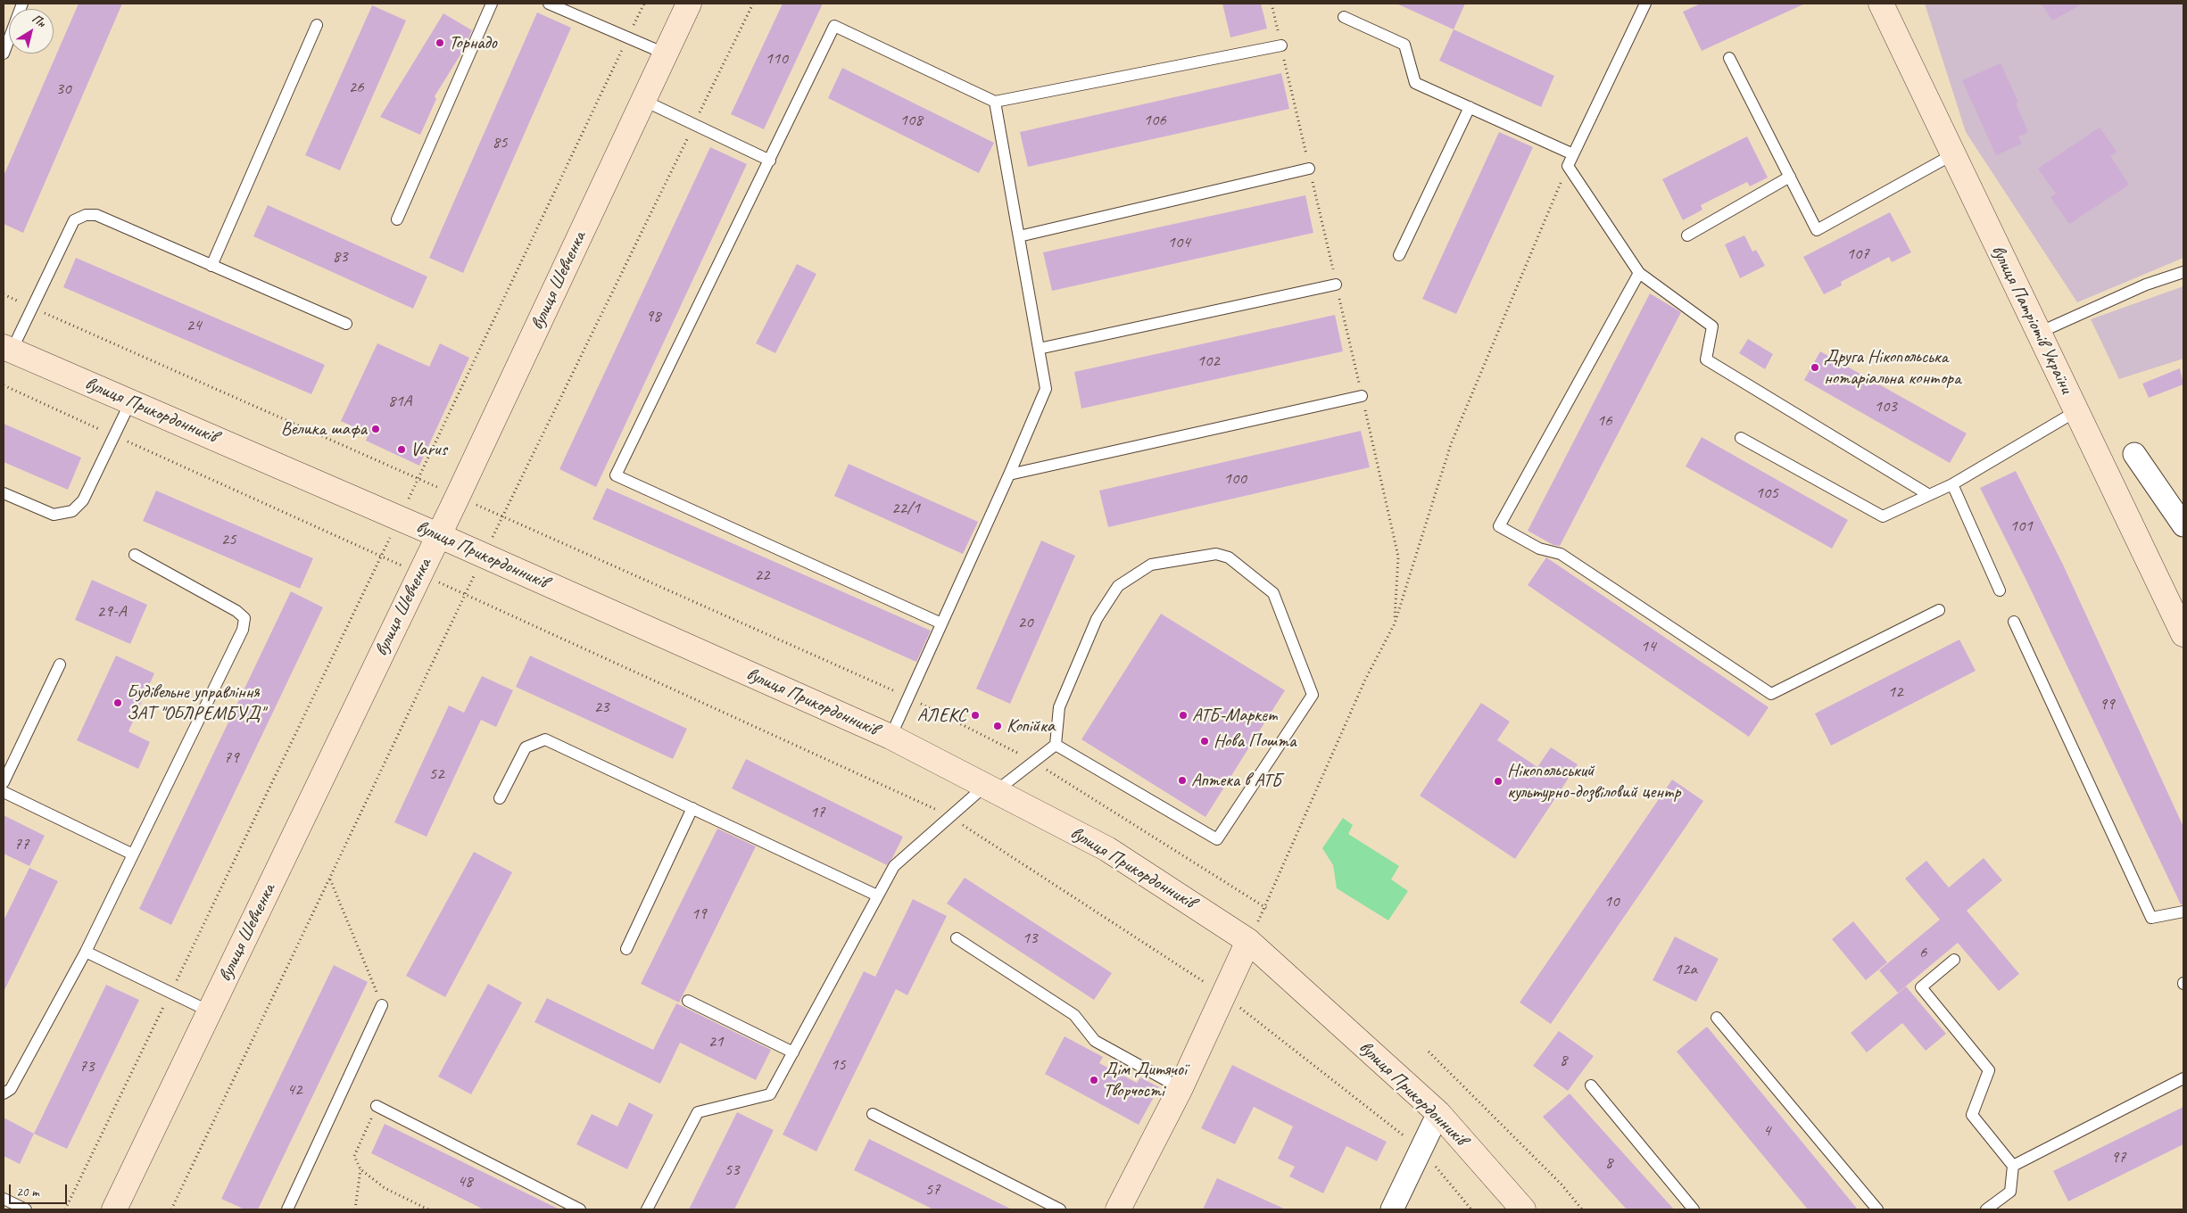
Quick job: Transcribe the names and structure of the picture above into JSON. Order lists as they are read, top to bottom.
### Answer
{
  "streets": {
    "main road": ["вулиця Шевченка", "вулиця Патріотів України", "вулиця Прикордонників"]
  },
  "crossings": [
    ["вулиця Шевченка", "вулиця Прикордонників"]
  ],
  "places": [
    "Торнадо",
    "Друга Нікопольська нотаріальна контора",
    "Велика шафа",
    "Varus",
    "Будівельне управління ЗАТ \"ОБЛРЕМБУД\"",
    "АЛЕКС",
    "АТБ-Маркет",
    "Копійка",
    "Нова Пошта",
    "Аптека в АТБ",
    "Нікопольський культурно-дозвіловий центр",
    "Дім Дитячої Творчості"
  ],
  "house_numbers": [
    "110",
    "26",
    "30",
    "108",
    "106",
    "85",
    "104",
    "107",
    "83",
    "98",
    "24",
    "102",
    "81А",
    "103",
    "16",
    "100",
    "105",
    "22/1",
    "101",
    "25",
    "22",
    "29-А",
    "20",
    "14",
    "12",
    "99",
    "23",
    "79",
    "52",
    "17",
    "77",
    "10",
    "19",
    "13",
    "6",
    "12а",
    "21",
    "8",
    "15",
    "73",
    "42",
    "4",
    "97",
    "8",
    "53",
    "48",
    "57"
  ],
  "scale_bar": "20 m",
  "north": "top right"
}
